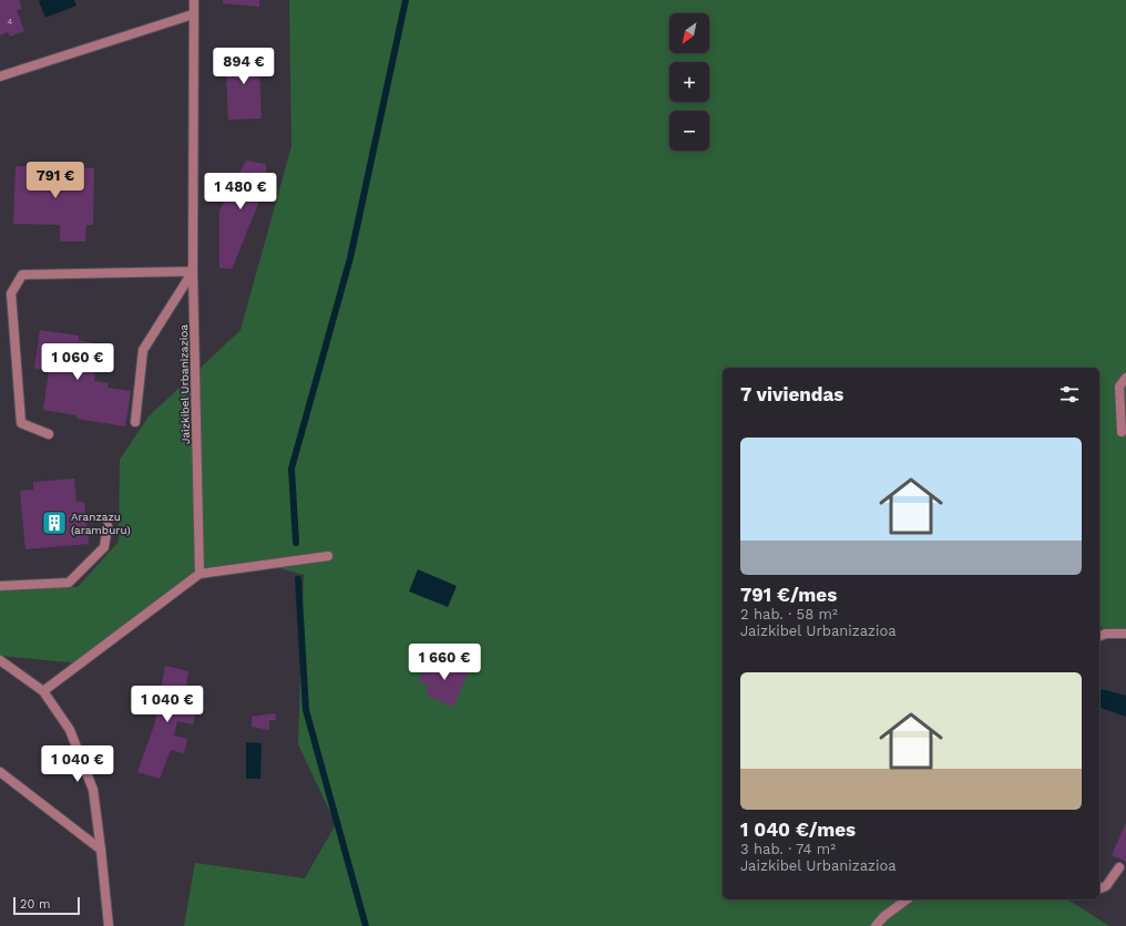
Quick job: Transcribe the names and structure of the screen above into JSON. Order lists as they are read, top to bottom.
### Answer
{
  "streets": {
    "street": ["Jaizkibel Urbanizazioa"]
  },
  "places": {
    "building": ["Aranzazu (aramburu)"]
  },
  "house_numbers": ["4"],
  "scale_bar": "20 m",
  "north": "bottom left",
  "page": {
    "map_buttons": ["+", "−"],
    "price": [
      "894 €",
      "791 €",
      "1 480 €",
      "1 060 €",
      "1 660 €",
      "1 040 €",
      "1 040 €"
    ],
    "heading": "7 viviendas",
    "list": [
      {
        "name": "791 €/mes",
        "note": "2 hab. · 58 m² · Jaizkibel Urbanizazioa"
      },
      {
        "name": "1 040 €/mes",
        "note": "3 hab. · 74 m² · Jaizkibel Urbanizazioa"
      }
    ],
    "scale": "20 m"
  }
}
